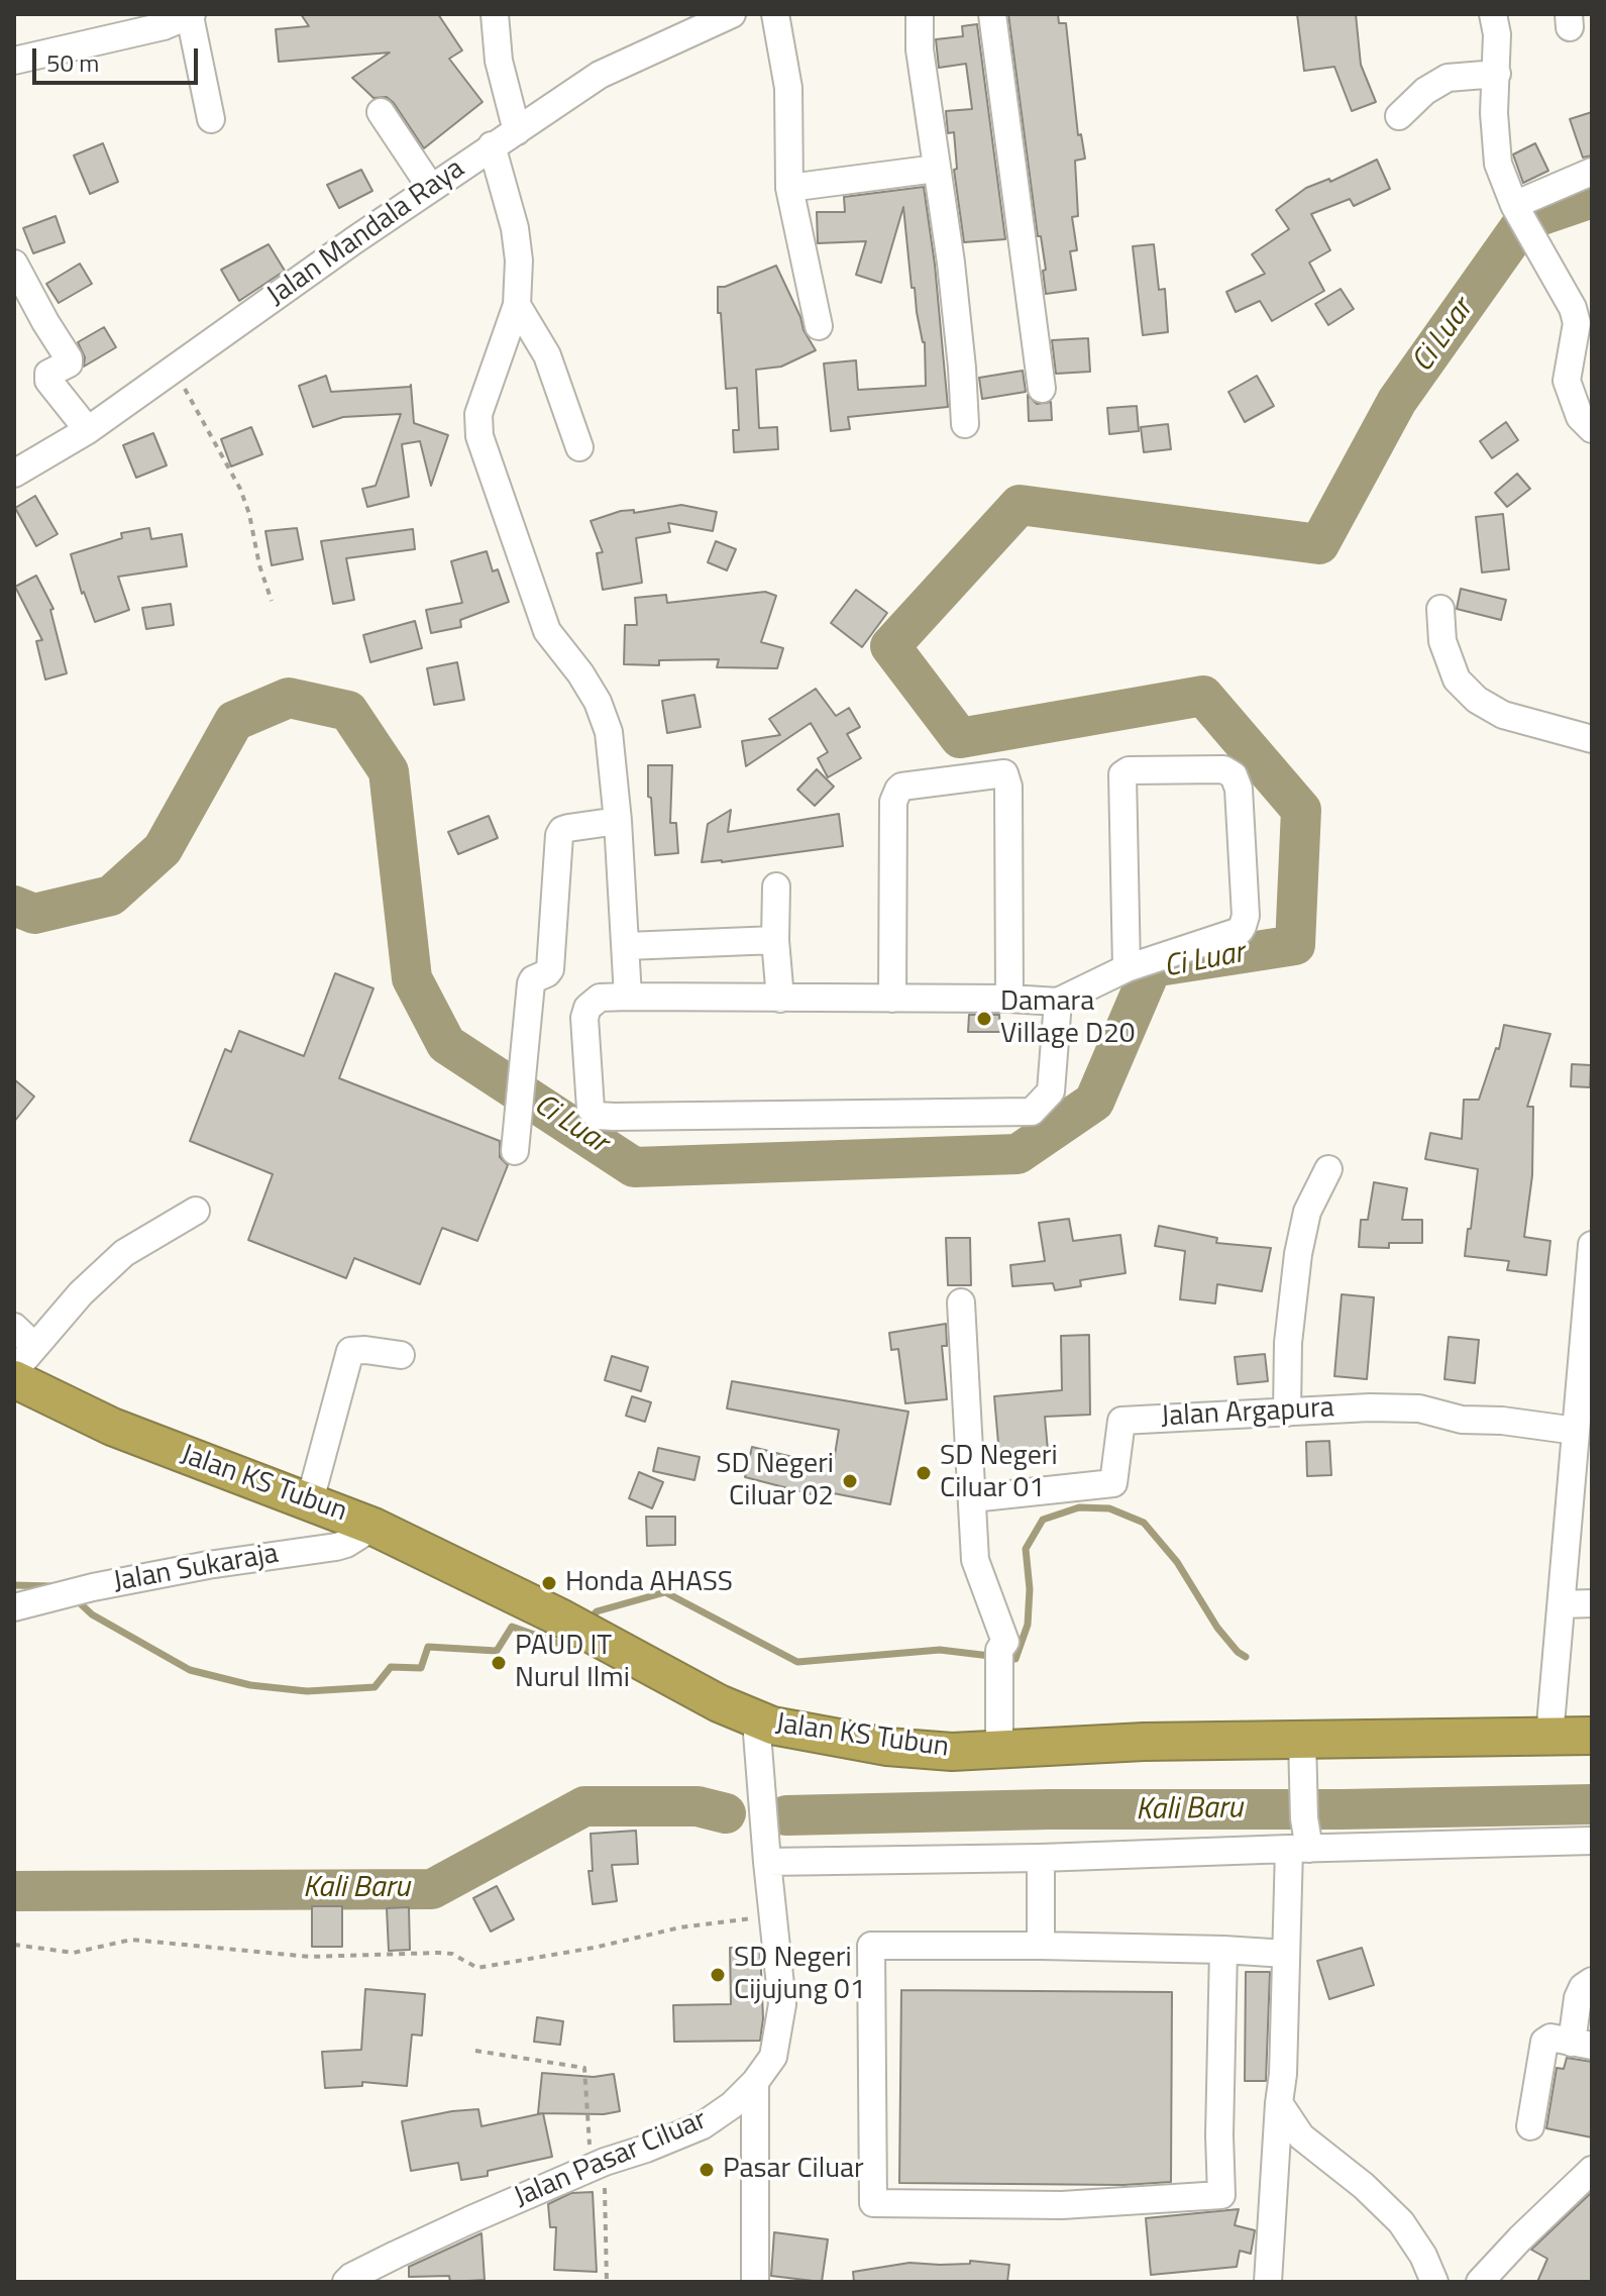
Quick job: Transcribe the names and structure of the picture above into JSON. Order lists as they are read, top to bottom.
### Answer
{
  "streets": {
    "highway": ["Jalan KS Tubun"],
    "street": [
      "Jalan Mandala Raya",
      "Jalan Argapura",
      "Jalan Sukaraja",
      "Jalan Pasar Ciluar"
    ]
  },
  "crossings": [
    ["Jalan KS Tubun", "Jalan Sukaraja"],
    ["Jalan KS Tubun", "Jalan Pasar Ciluar"]
  ],
  "water": ["Ci Luar", "Kali Baru"],
  "places": [
    "Damara Village D20",
    "SD Negeri Ciluar 01",
    "SD Negeri Ciluar 02",
    "Honda AHASS",
    "PAUD IT Nurul Ilmi",
    "SD Negeri Cijujung 01",
    "Pasar Ciluar"
  ],
  "scale_bar": "50 m"
}
